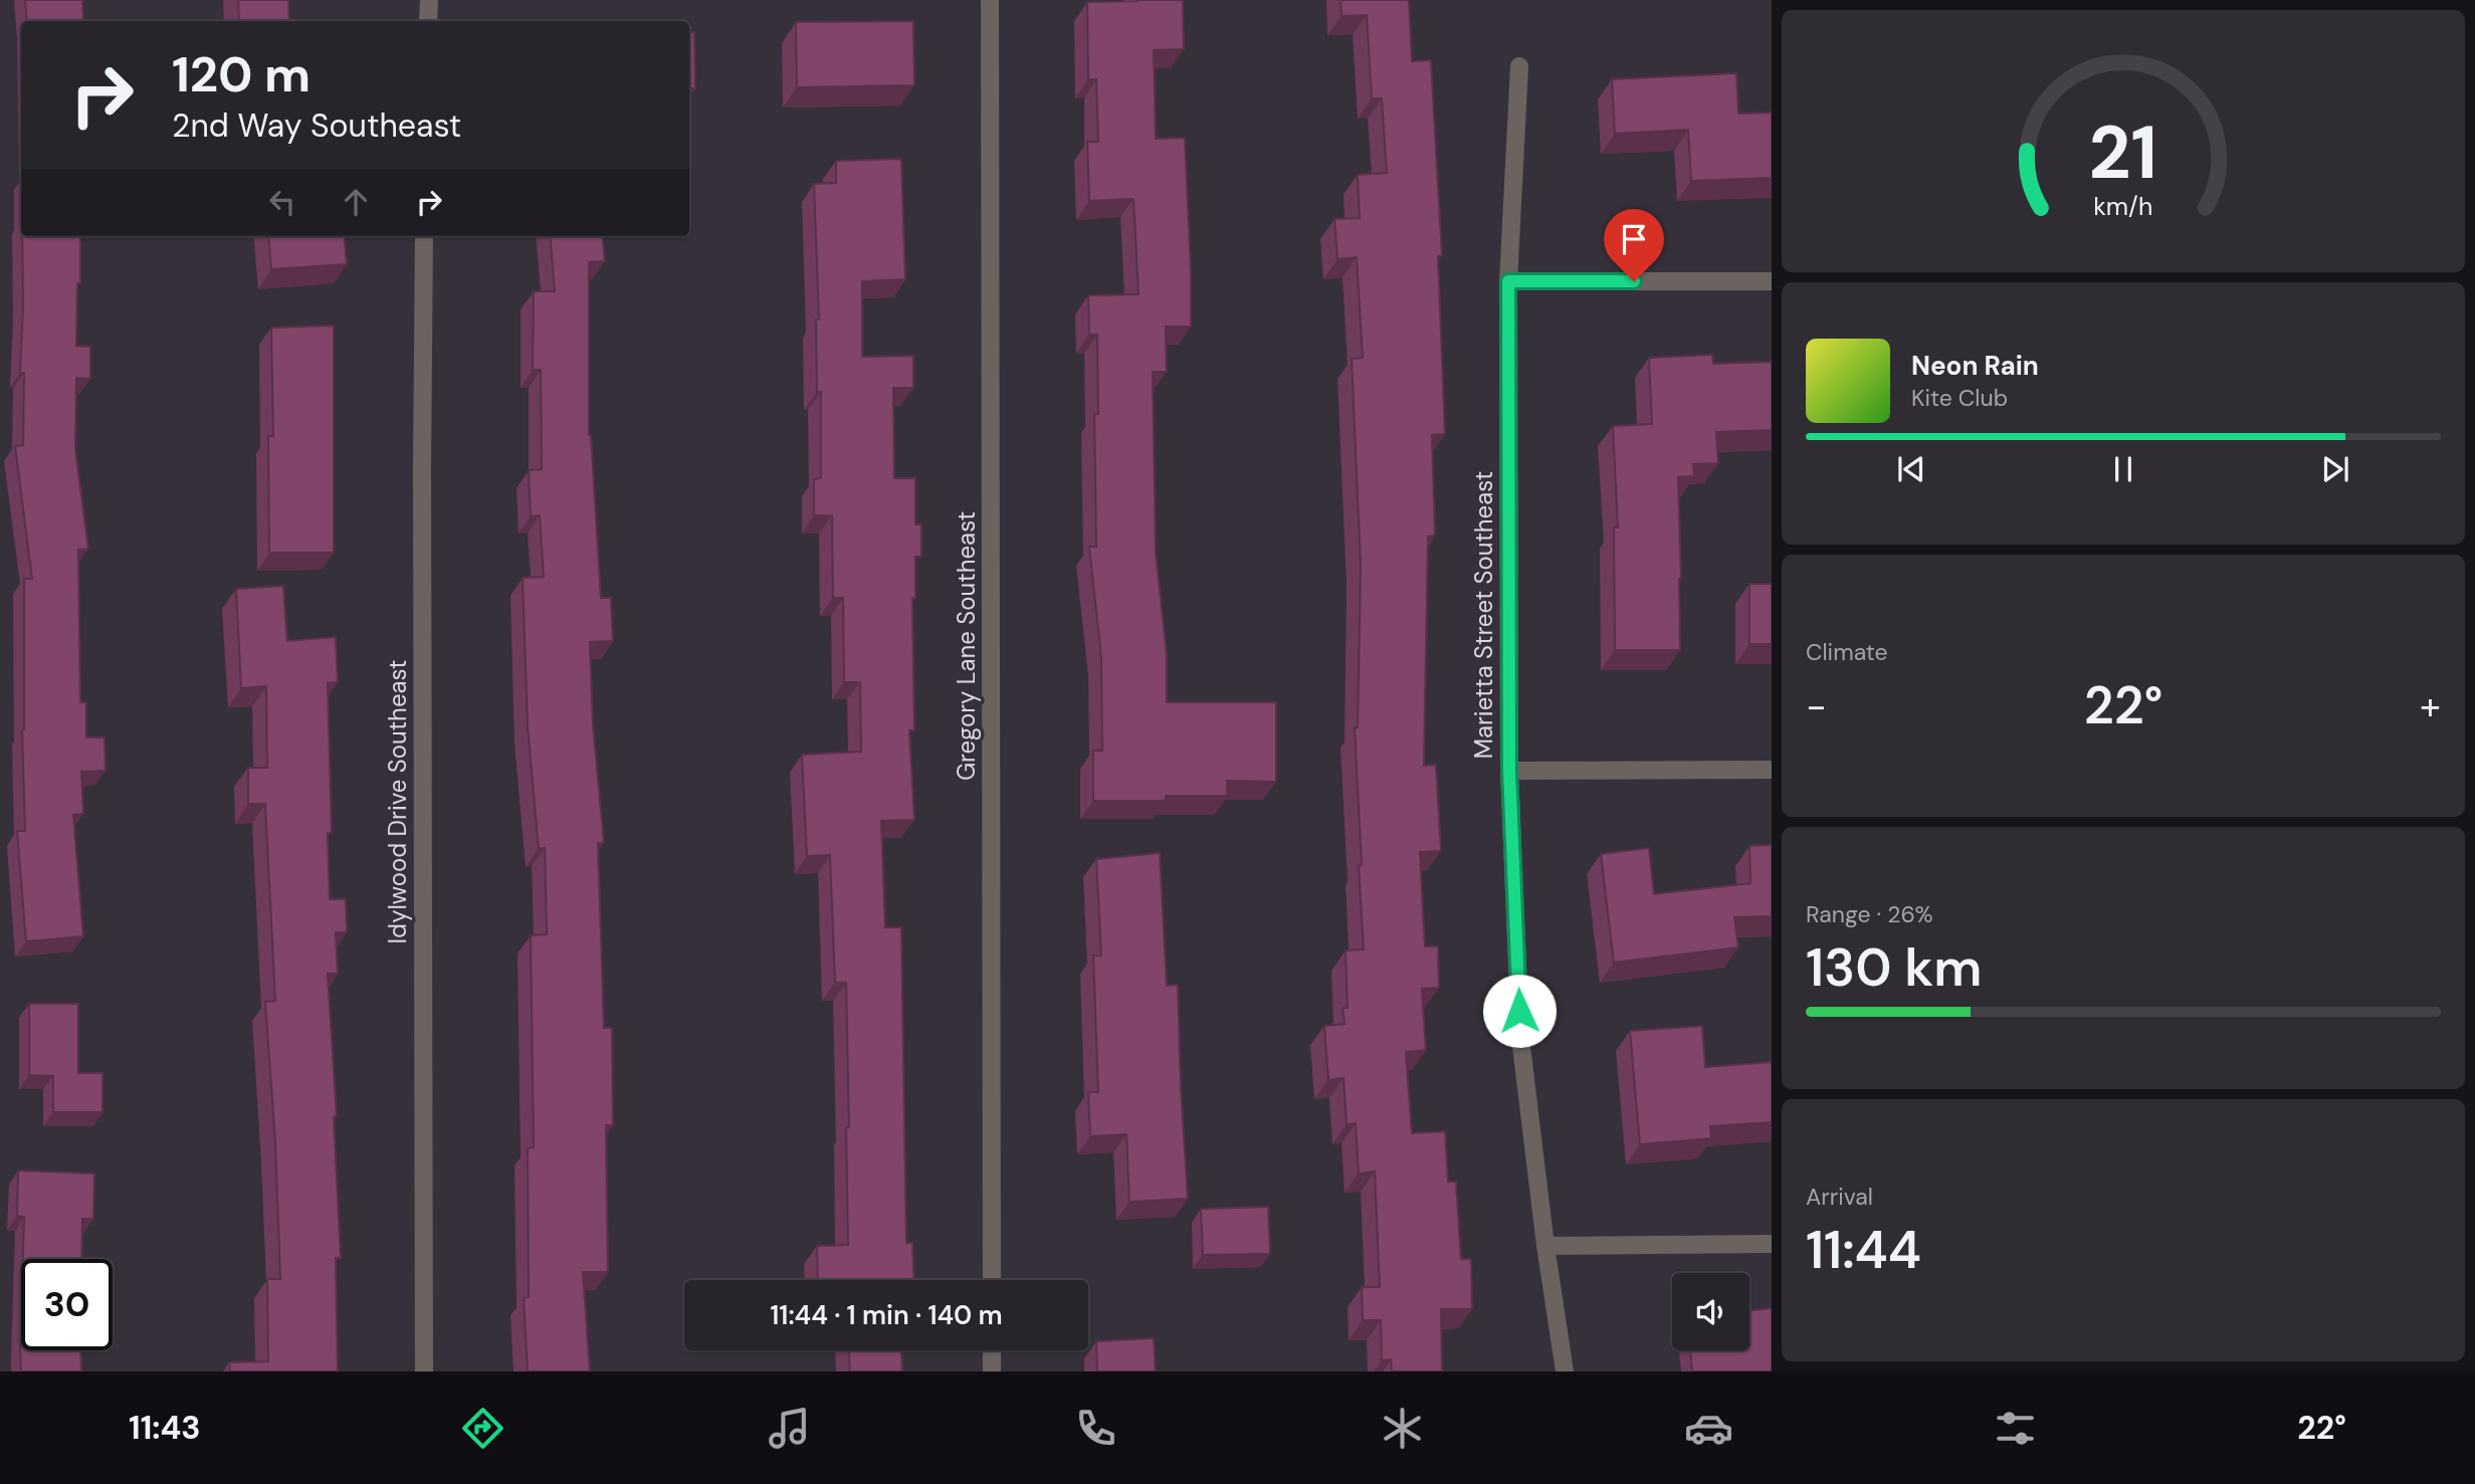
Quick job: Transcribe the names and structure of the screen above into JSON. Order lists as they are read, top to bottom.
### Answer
{
  "streets": {
    "street": ["Marietta Street Southeast", "Gregory Lane Southeast", "Idylwood Drive Southeast"]
  },
  "page": {
    "turn": ["120 m", "2nd Way Southeast"],
    "song": ["Neon Rain", "Kite Club"],
    "tile": [
      "Climate",
      ["Range · 26%", "130 km"],
      ["Arrival", "11:44"]
    ],
    "heat": ["−", "22°", "+"],
    "limit": "30",
    "trip": "11:44 · 1 min · 140 m",
    "tabs": ["11:43", "22°"],
    "gauge": ["21", "km/h"]
  }
}
